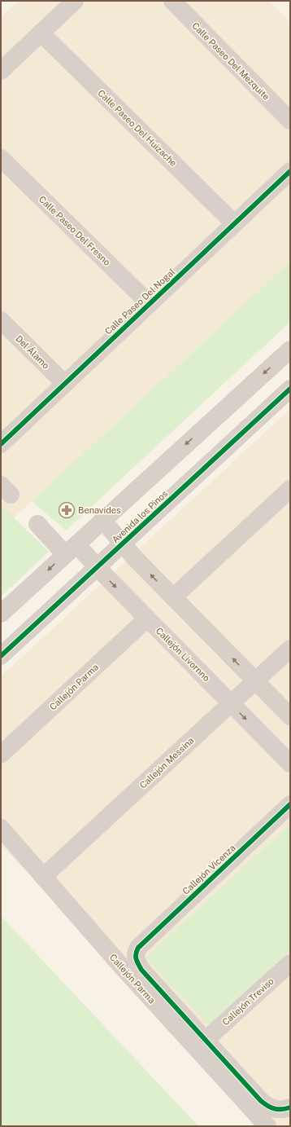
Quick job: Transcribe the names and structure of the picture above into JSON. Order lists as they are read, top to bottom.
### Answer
{
  "streets": {
    "street": [
      "Calle Paseo Del Mezquite",
      "Calle Paseo Del Huizache",
      "Calle Paseo Del Fresno",
      "Calle Paseo Del Nogal",
      "Del Álamo",
      "Avenida los Pinos",
      "Callejón Livornno",
      "Callejón Parma",
      "Callejón Messina",
      "Callejón Vicenza",
      "Callejón Treviso"
    ]
  },
  "crossings": [
    ["Calle Paseo Del Huizache", "Calle Paseo Del Nogal"],
    ["Calle Paseo Del Fresno", "Calle Paseo Del Nogal"],
    ["Calle Paseo Del Nogal", "Del Álamo"],
    ["Avenida los Pinos", "Callejón Livornno"],
    ["Callejón Livornno", "Callejón Parma"],
    ["Callejón Livornno", "Callejón Messina"],
    ["Callejón Parma", "Callejón Messina"],
    ["Callejón Vicenza", "Callejón Treviso"]
  ],
  "places": {
    "pharmacy": ["Benavides"]
  }
}
